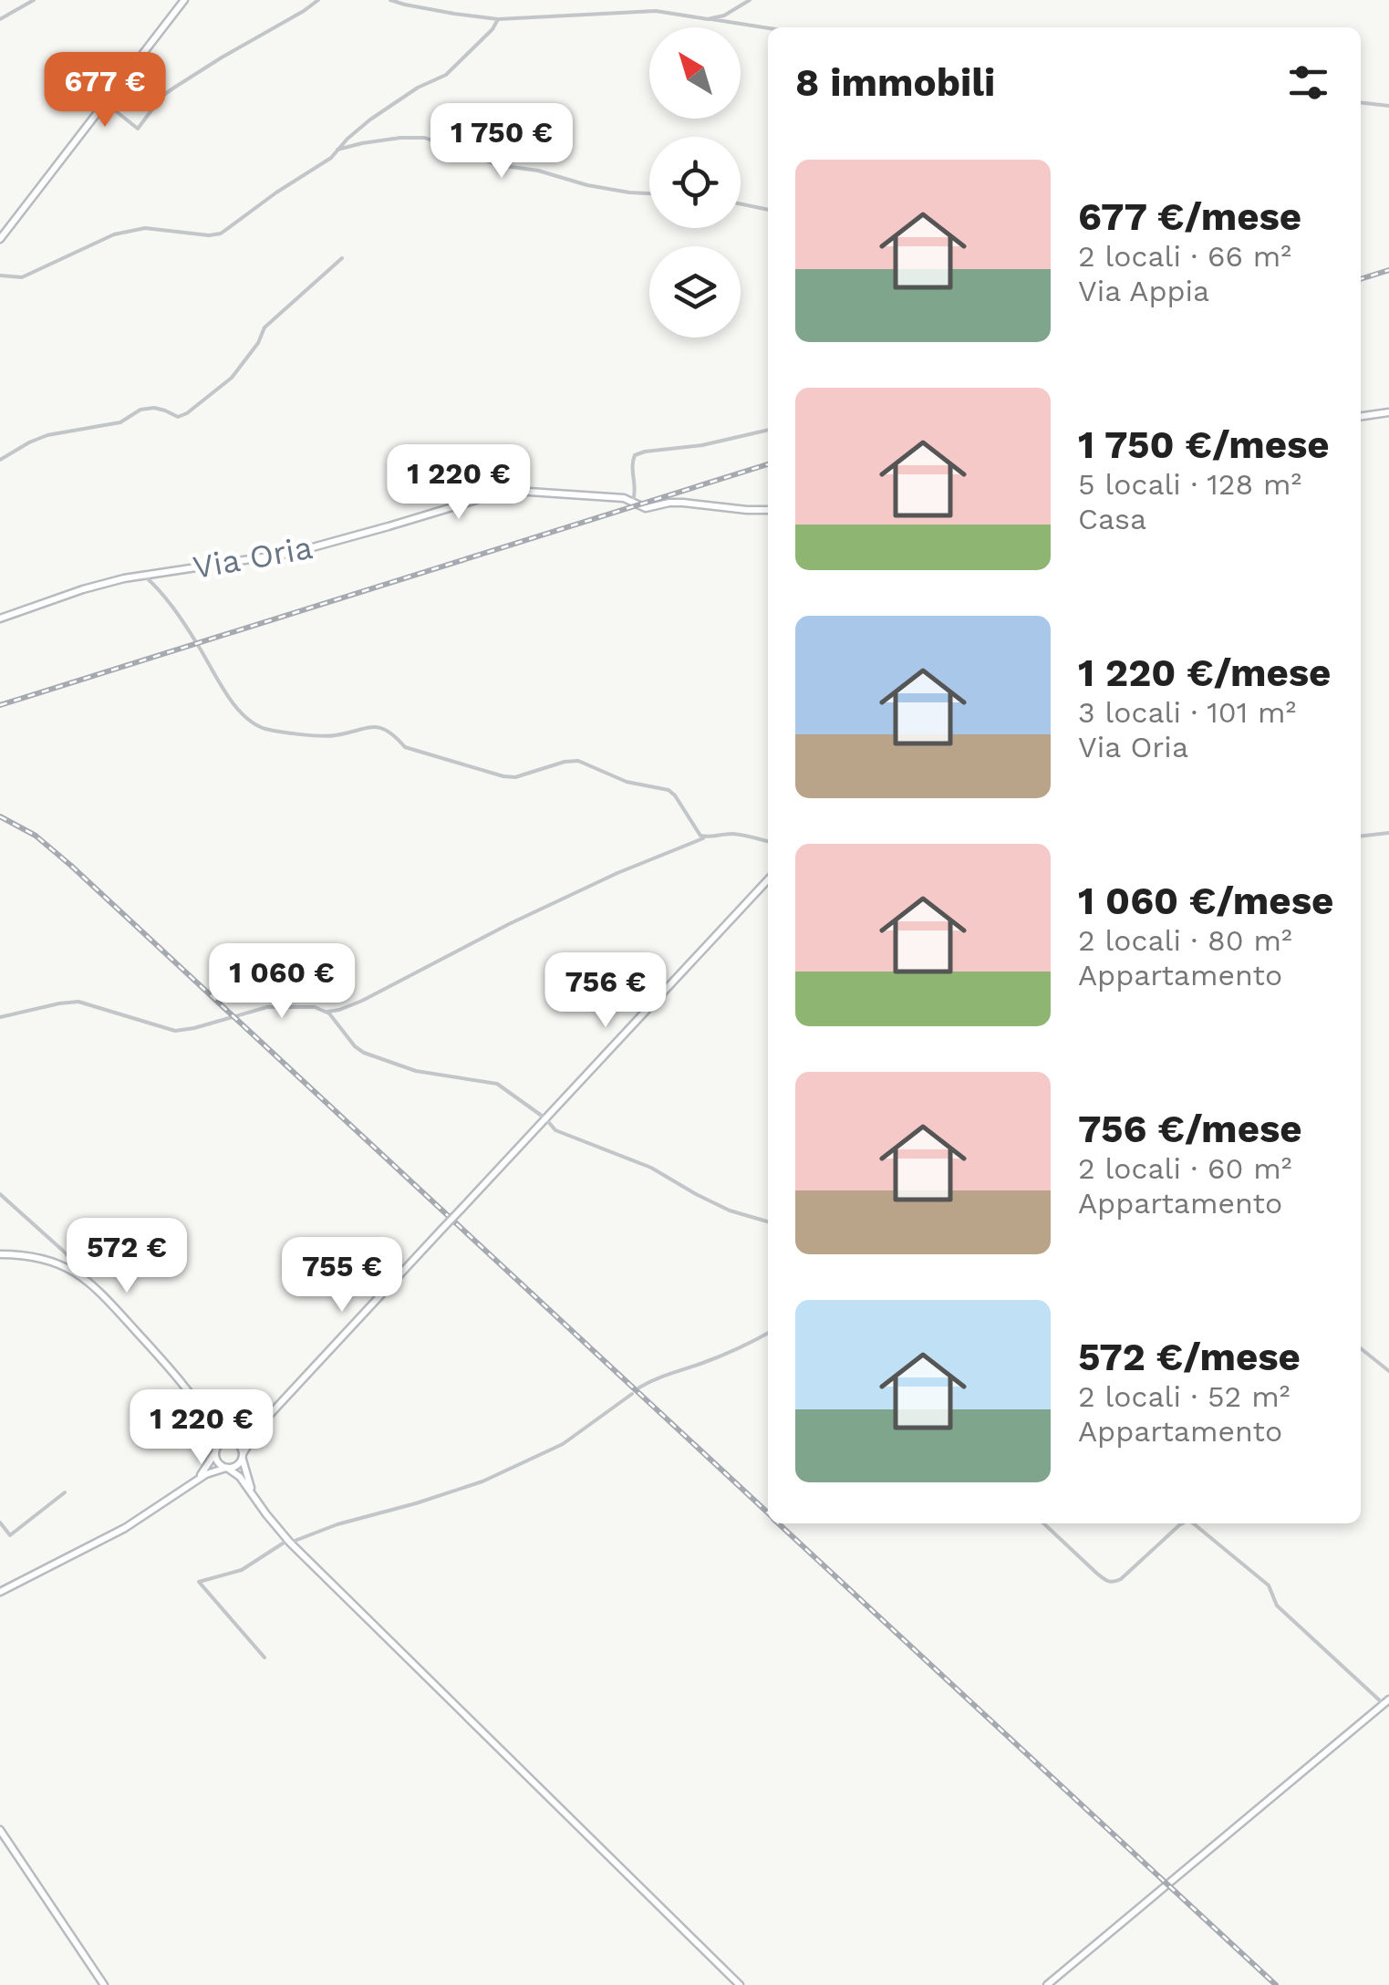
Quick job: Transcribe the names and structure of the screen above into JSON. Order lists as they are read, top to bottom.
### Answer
{
  "streets": {
    "main road": ["Via Oria"]
  },
  "north": "top left",
  "page": {
    "heading": "8 immobili",
    "price": [
      "677 €",
      "1 750 €",
      "1 220 €",
      "1 060 €",
      "756 €",
      "572 €",
      "755 €",
      "1 220 €"
    ],
    "list": [
      {
        "name": "677 €/mese",
        "note": "2 locali · 66 m² · Via Appia"
      },
      {
        "name": "1 750 €/mese",
        "note": "5 locali · 128 m² · Casa"
      },
      {
        "name": "1 220 €/mese",
        "note": "3 locali · 101 m² · Via Oria"
      },
      {
        "name": "1 060 €/mese",
        "note": "2 locali · 80 m² · Appartamento"
      },
      {
        "name": "756 €/mese",
        "note": "2 locali · 60 m² · Appartamento"
      },
      {
        "name": "572 €/mese",
        "note": "2 locali · 52 m² · Appartamento"
      }
    ]
  }
}
